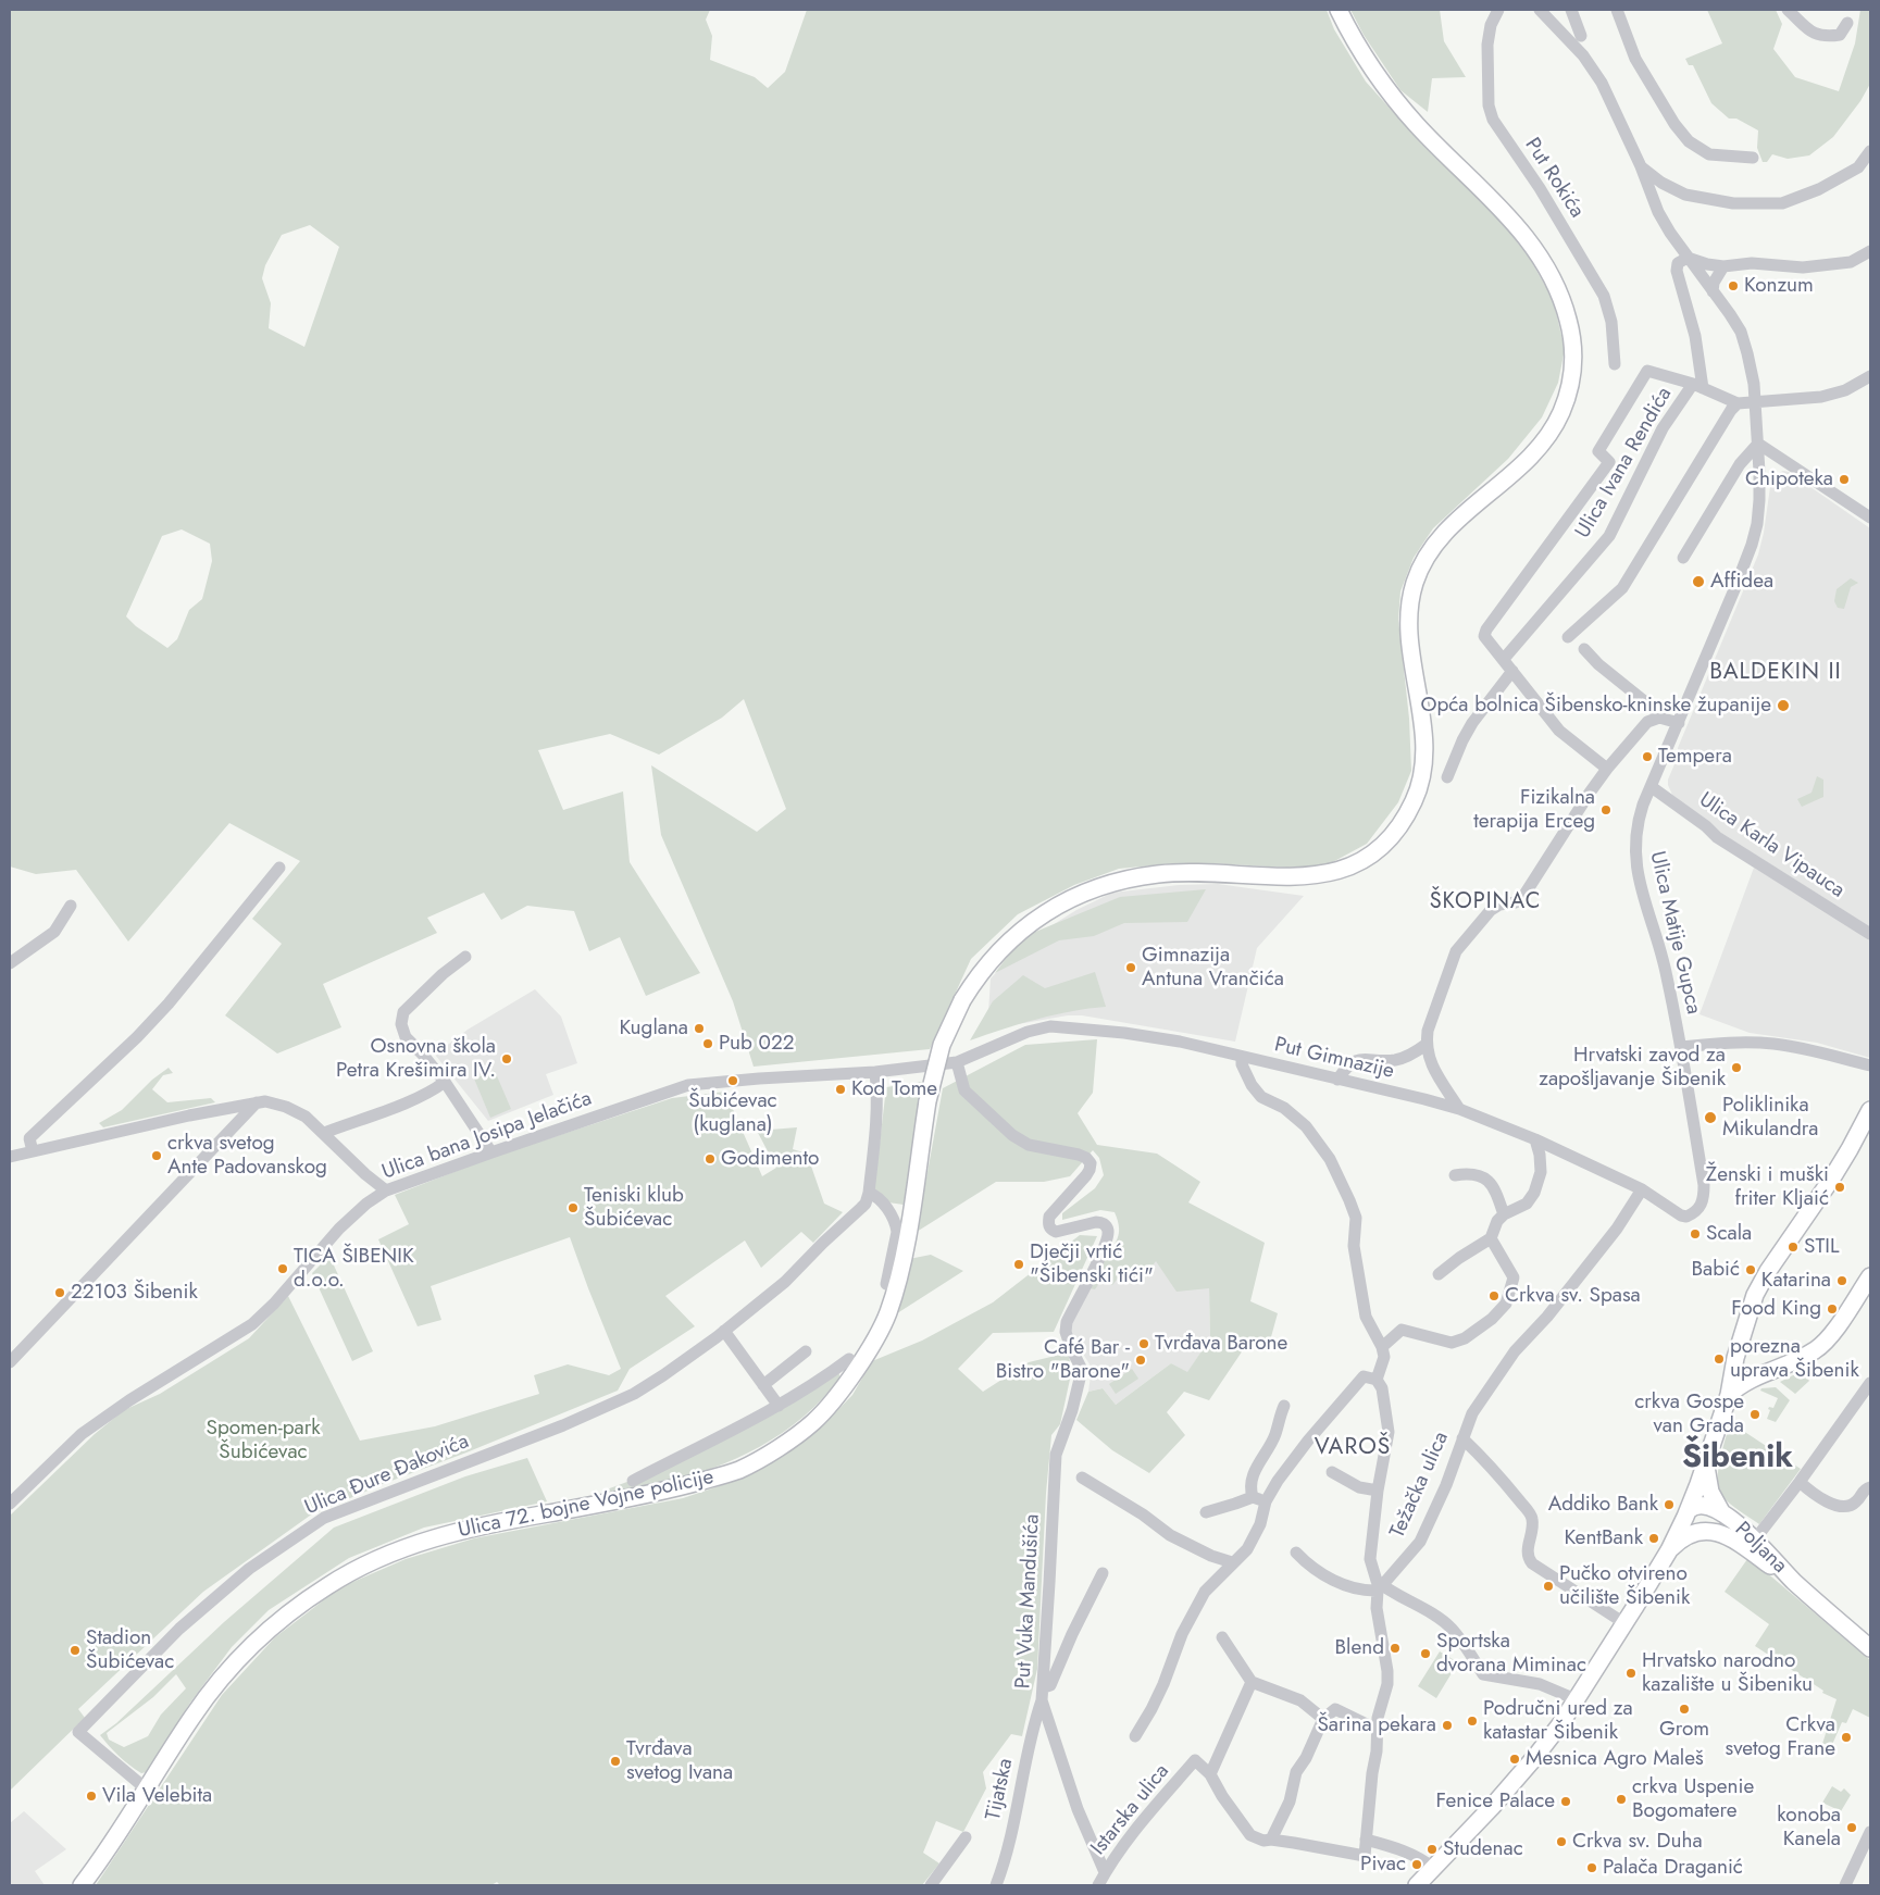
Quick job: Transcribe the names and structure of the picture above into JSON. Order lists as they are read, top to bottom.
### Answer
{
  "streets": {
    "main road": ["Ulica 72. bojne Vojne policije", "Poljana"],
    "street": [
      "Put Rokića",
      "Ulica Ivana Rendića",
      "Ulica Karla Vipauca",
      "Ulica Matije Gupca",
      "Put Gimnazije",
      "Ulica bana Josipa Jelačića",
      "Ulica Đure Đakovića",
      "Težačka ulica",
      "Put Vuka Mandušića",
      "Tijatska",
      "Istarska ulica"
    ]
  },
  "crossings": [
    ["Ulica Ivana Rendića", "Ulica Matije Gupca"],
    ["Ulica Karla Vipauca", "Ulica Matije Gupca"],
    ["Ulica Matije Gupca", "Put Gimnazije"],
    ["Put Gimnazije", "Ulica bana Josipa Jelačića"],
    ["Put Gimnazije", "Težačka ulica"],
    ["Put Gimnazije", "Put Vuka Mandušića"],
    ["Ulica bana Josipa Jelačića", "Ulica Đure Đakovića"],
    ["Ulica bana Josipa Jelačića", "Put Vuka Mandušića"],
    ["Ulica Đure Đakovića", "Ulica 72. bojne Vojne policije"],
    ["Put Vuka Mandušića", "Tijatska"],
    ["Put Vuka Mandušića", "Istarska ulica"]
  ],
  "districts": [
    "BALDEKIN II",
    "ŠKOPINAC",
    "VAROŠ",
    "Šibenik"
  ],
  "parks": ["Spomen-park Šubićevac"],
  "places": [
    "Konzum",
    "Chipoteka",
    "Affidea",
    "Opća bolnica Šibensko-kninske županije",
    "Tempera",
    "Fizikalna terapija Erceg",
    "Gimnazija Antuna Vrančića",
    "Kuglana",
    "Pub 022",
    "Osnovna škola Petra Krešimira IV.",
    "Hrvatski zavod za zapošljavanje Šibenik",
    "Šubićevac (kuglana)",
    "Kod Tome",
    "Poliklinika Mikulandra",
    "crkva svetog Ante Padovanskog",
    "Godimento",
    "Ženski i muški friter Kljaić",
    "Teniski klub Šubićevac",
    "Scala",
    "STIL",
    "Dječji vrtić \"Šibenski tići\"",
    "TICA ŠIBENIK d.o.o.",
    "Babić",
    "Katarina",
    "22103 Šibenik",
    "Crkva sv. Spasa",
    "Food King",
    "Tvrđava Barone",
    "porezna uprava Šibenik",
    "Café Bar - Bistro \"Barone\"",
    "crkva Gospe van Grada",
    "Addiko Bank",
    "KentBank",
    "Pučko otvireno učilište Šibenik",
    "Blend",
    "Stadion Šubićevac",
    "Sportska dvorana Miminac",
    "Hrvatsko narodno kazalište u Šibeniku",
    "Grom",
    "Područni ured za katastar Šibenik",
    "Šarina pekara",
    "Crkva svetog Frane",
    "Mesnica Agro Maleš",
    "Tvrđava svetog Ivana",
    "Vila Velebita",
    "crkva Uspenie Bogomatere",
    "Fenice Palace",
    "konoba Kanela",
    "Crkva sv. Duha",
    "Studenac",
    "Pivac",
    "Palača Draganić"
  ]
}
